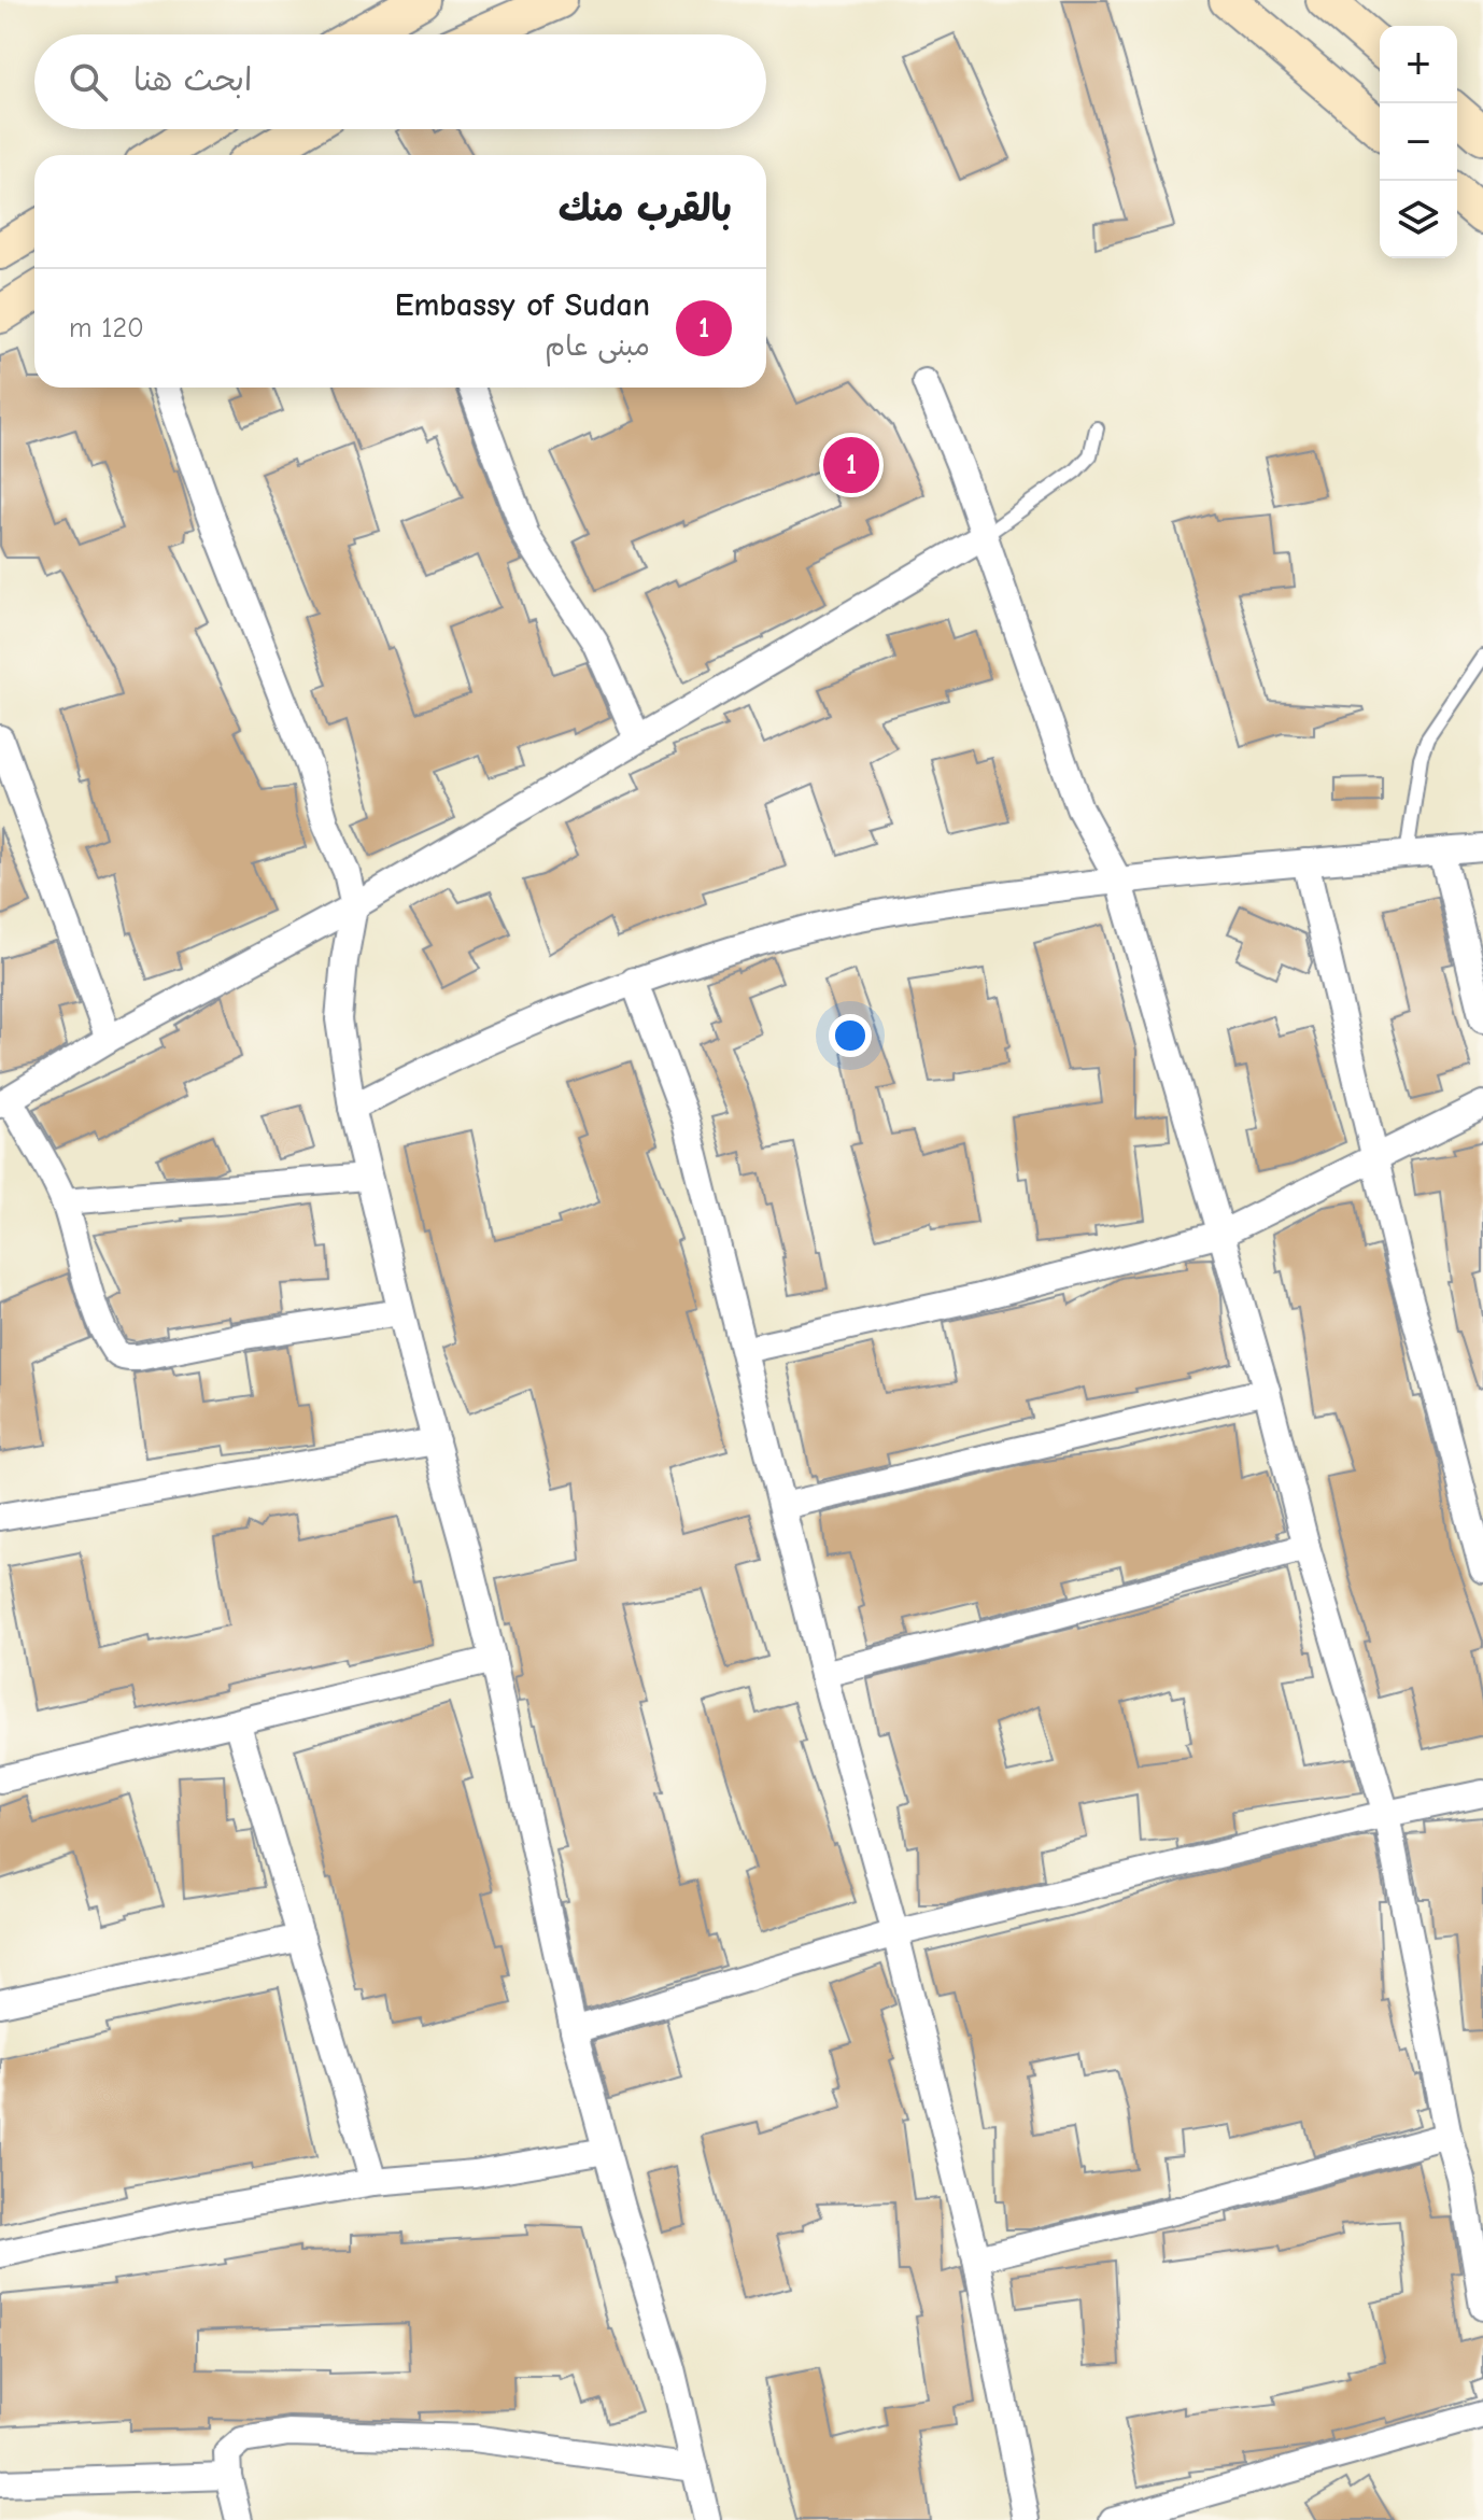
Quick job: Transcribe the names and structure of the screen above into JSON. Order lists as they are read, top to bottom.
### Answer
{
  "page": {
    "map_buttons": ["+", "−"],
    "search": "ابحث هنا",
    "heading": "بالقرب منك",
    "list": [
      {
        "mark": "1",
        "name": "Embassy of Sudan",
        "note": "مبنى عام",
        "value": "120 m"
      }
    ],
    "pins": "1"
  }
}
